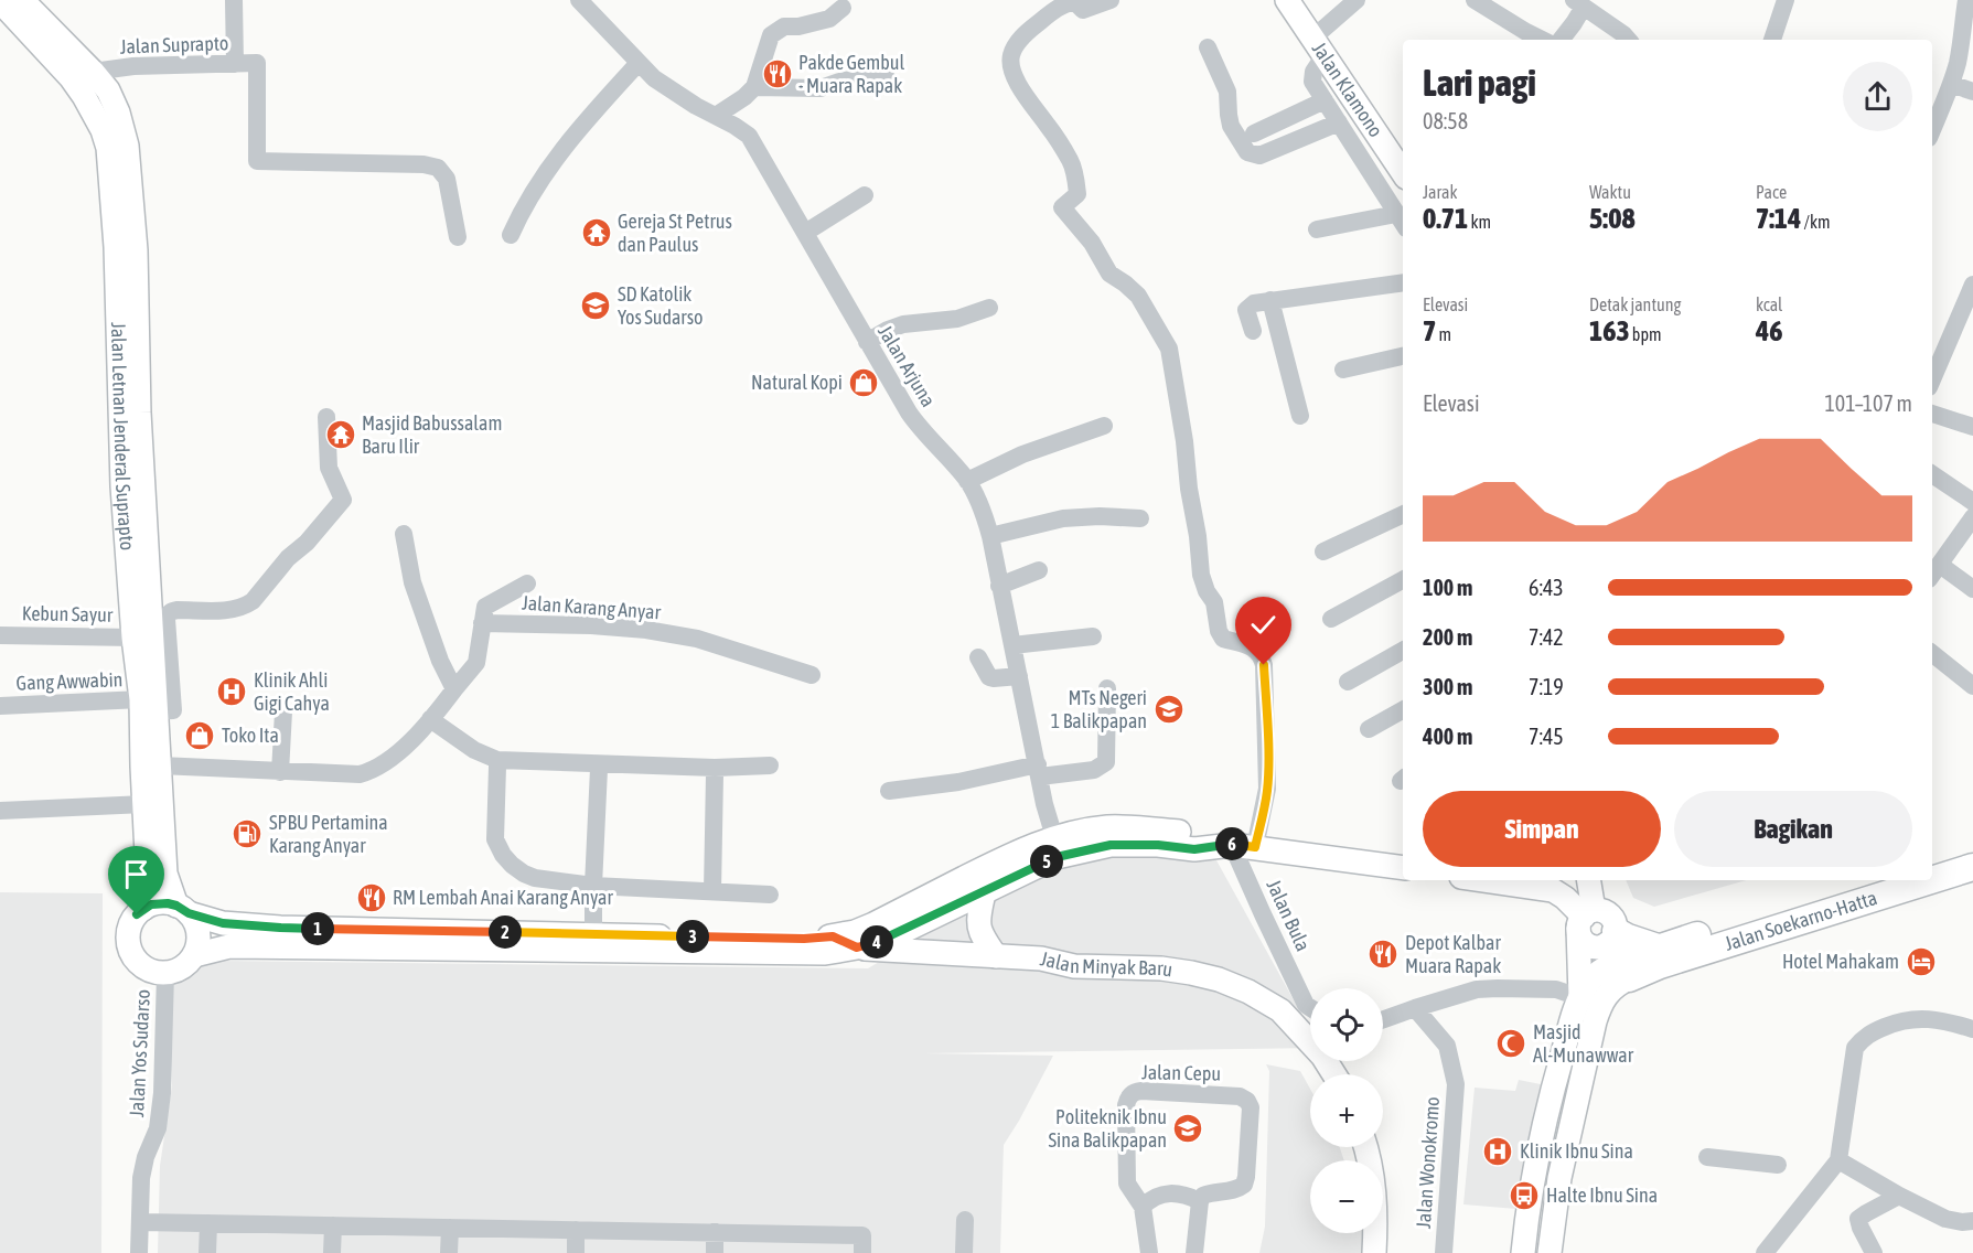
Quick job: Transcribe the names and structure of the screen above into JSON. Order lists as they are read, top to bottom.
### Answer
{
  "streets": {
    "highway": ["Jalan Soekarno-Hatta"],
    "main road": ["Jalan Klamono", "Jalan Letnan Jenderal Suprapto", "Jalan Minyak Baru"],
    "street": [
      "Jalan Suprapto",
      "Jalan Arjuna",
      "Jalan Karang Anyar",
      "Kebun Sayur",
      "Gang Awwabin",
      "Jalan Bula",
      "Jalan Yos Sudarso",
      "Jalan Cepu",
      "Jalan Wonokromo"
    ]
  },
  "crossings": [
    ["Jalan Suprapto", "Jalan Letnan Jenderal Suprapto"],
    ["Jalan Letnan Jenderal Suprapto", "Kebun Sayur"],
    ["Jalan Letnan Jenderal Suprapto", "Gang Awwabin"],
    ["Jalan Letnan Jenderal Suprapto", "Jalan Yos Sudarso"]
  ],
  "places": {
    "restaurant": ["Pakde Gembul - Muara Rapak", "RM Lembah Anai Karang Anyar", "Depot Kalbar Muara Rapak"],
    "temple": ["Gereja St Petrus dan Paulus", "Masjid Babussalam Baru Ilir"],
    "school or university": ["SD Katolik Yos Sudarso", "MTs Negeri 1 Balikpapan", "Politeknik Ibnu Sina Balikpapan"],
    "shop": ["Natural Kopi", "Toko Ita"],
    "hospital": ["Klinik Ahli Gigi Cahya", "Klinik Ibnu Sina"],
    "fuel station": ["SPBU Pertamina Karang Anyar"],
    "hotel": ["Hotel Mahakam"],
    "mosque": ["Masjid Al-Munawwar"],
    "bus stop": ["Halte Ibnu Sina"]
  },
  "page": {
    "heading": ["Lari pagi", "08:58"],
    "stats": [
      ["Jarak", "0.71 km"],
      ["Waktu", "5:08"],
      ["Pace", "7:14 /km"],
      ["Elevasi", "7 m"],
      ["Detak jantung", "163 bpm"],
      ["kcal", "46"]
    ],
    "chart": ["Elevasi", "101–107 m"],
    "list": [
      {
        "name": "100 m",
        "note": "6:43"
      },
      {
        "name": "200 m",
        "note": "7:42"
      },
      {
        "name": "300 m",
        "note": "7:19"
      },
      {
        "name": "400 m",
        "note": "7:45"
      }
    ],
    "buttons": ["Simpan", "Bagikan"],
    "pins": [
      "6",
      "5",
      "1",
      "2",
      "3",
      "4"
    ],
    "map_buttons": ["+", "−"]
  }
}
